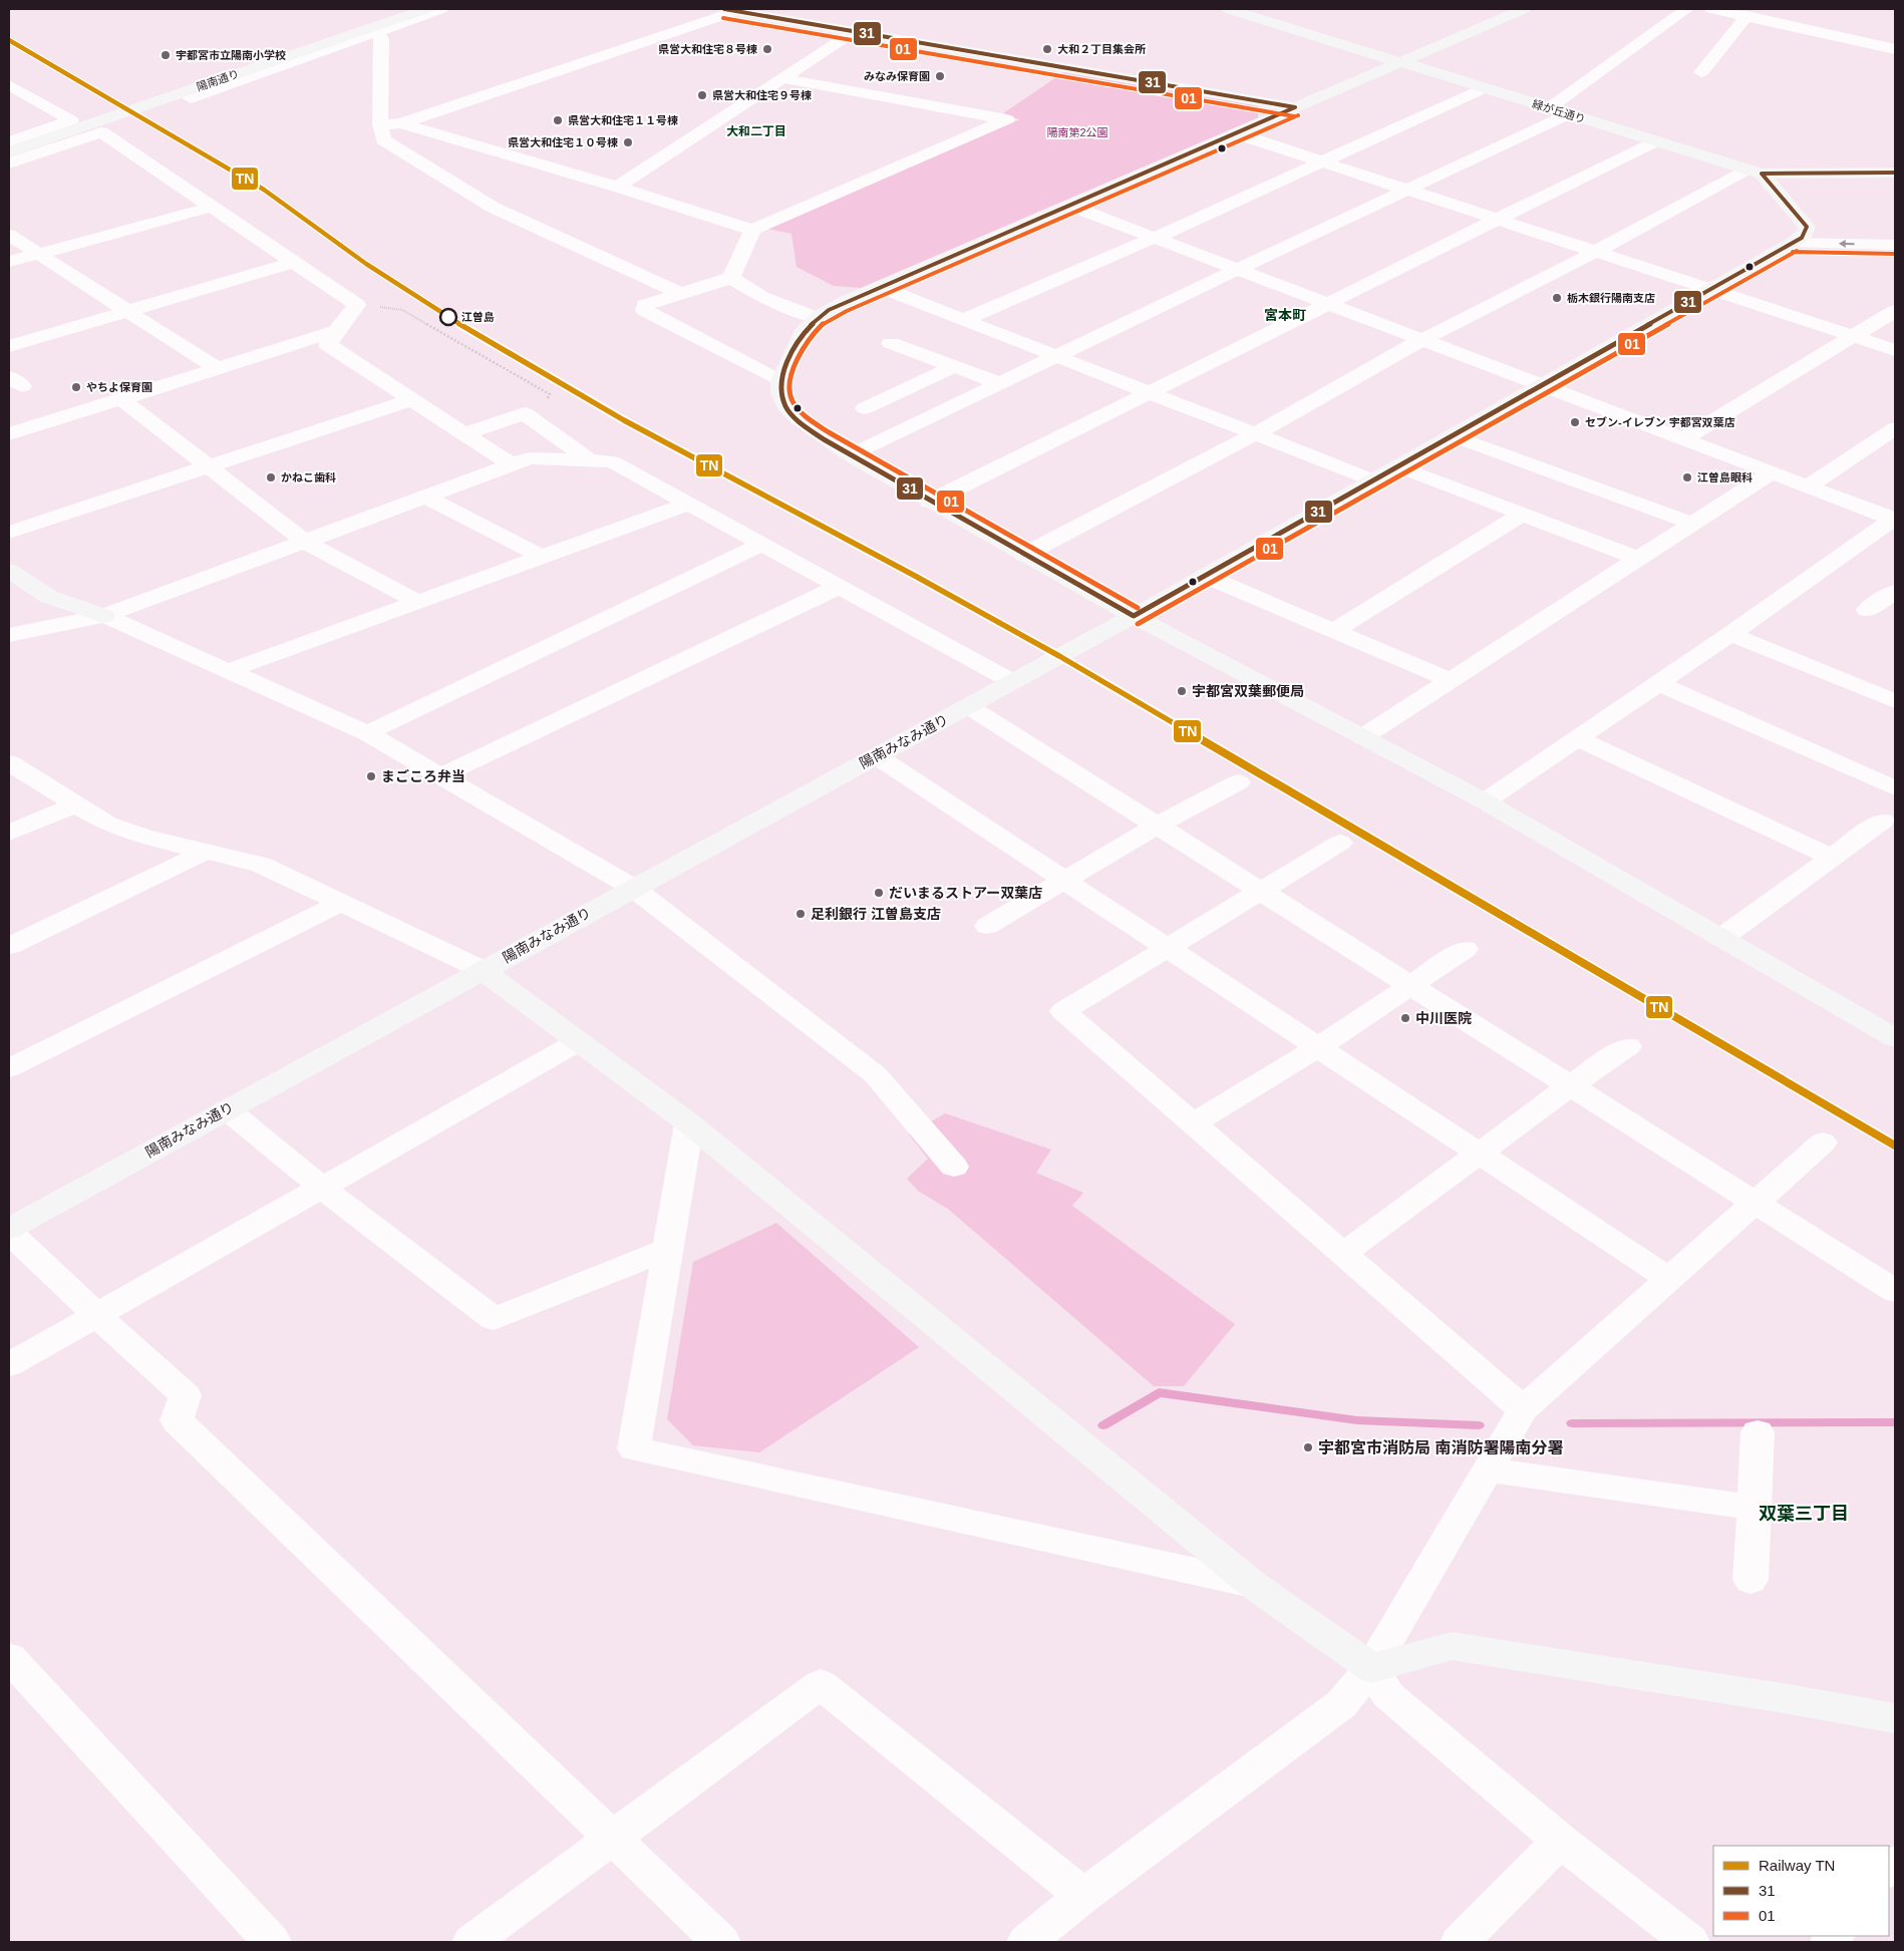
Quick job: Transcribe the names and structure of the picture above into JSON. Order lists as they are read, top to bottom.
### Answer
{
  "streets": {
    "street": ["陽南通り", "緑が丘通り", "陽南みなみ通り"]
  },
  "districts": ["大和二丁目", "宮本町", "双葉三丁目"],
  "parks": ["陽南第2公園"],
  "places": [
    "県営大和住宅８号棟",
    "大和２丁目集会所",
    "宇都宮市立陽南小学校",
    "みなみ保育園",
    "県営大和住宅９号棟",
    "県営大和住宅１１号棟",
    "県営大和住宅１０号棟",
    "栃木銀行陽南支店",
    "江曽島",
    "やちよ保育園",
    "セブン-イレブン 宇都宮双葉店",
    "かねこ歯科",
    "江曽島眼科",
    "宇都宮双葉郵便局",
    "まごころ弁当",
    "だいまるストアー双葉店",
    "足利銀行 江曽島支店",
    "中川医院",
    "宇都宮市消防局 南消防署陽南分署"
  ],
  "lines": ["transit line 31", "transit line 01", "rail line TN"],
  "legend": ["Railway TN", "31", "01"]
}
